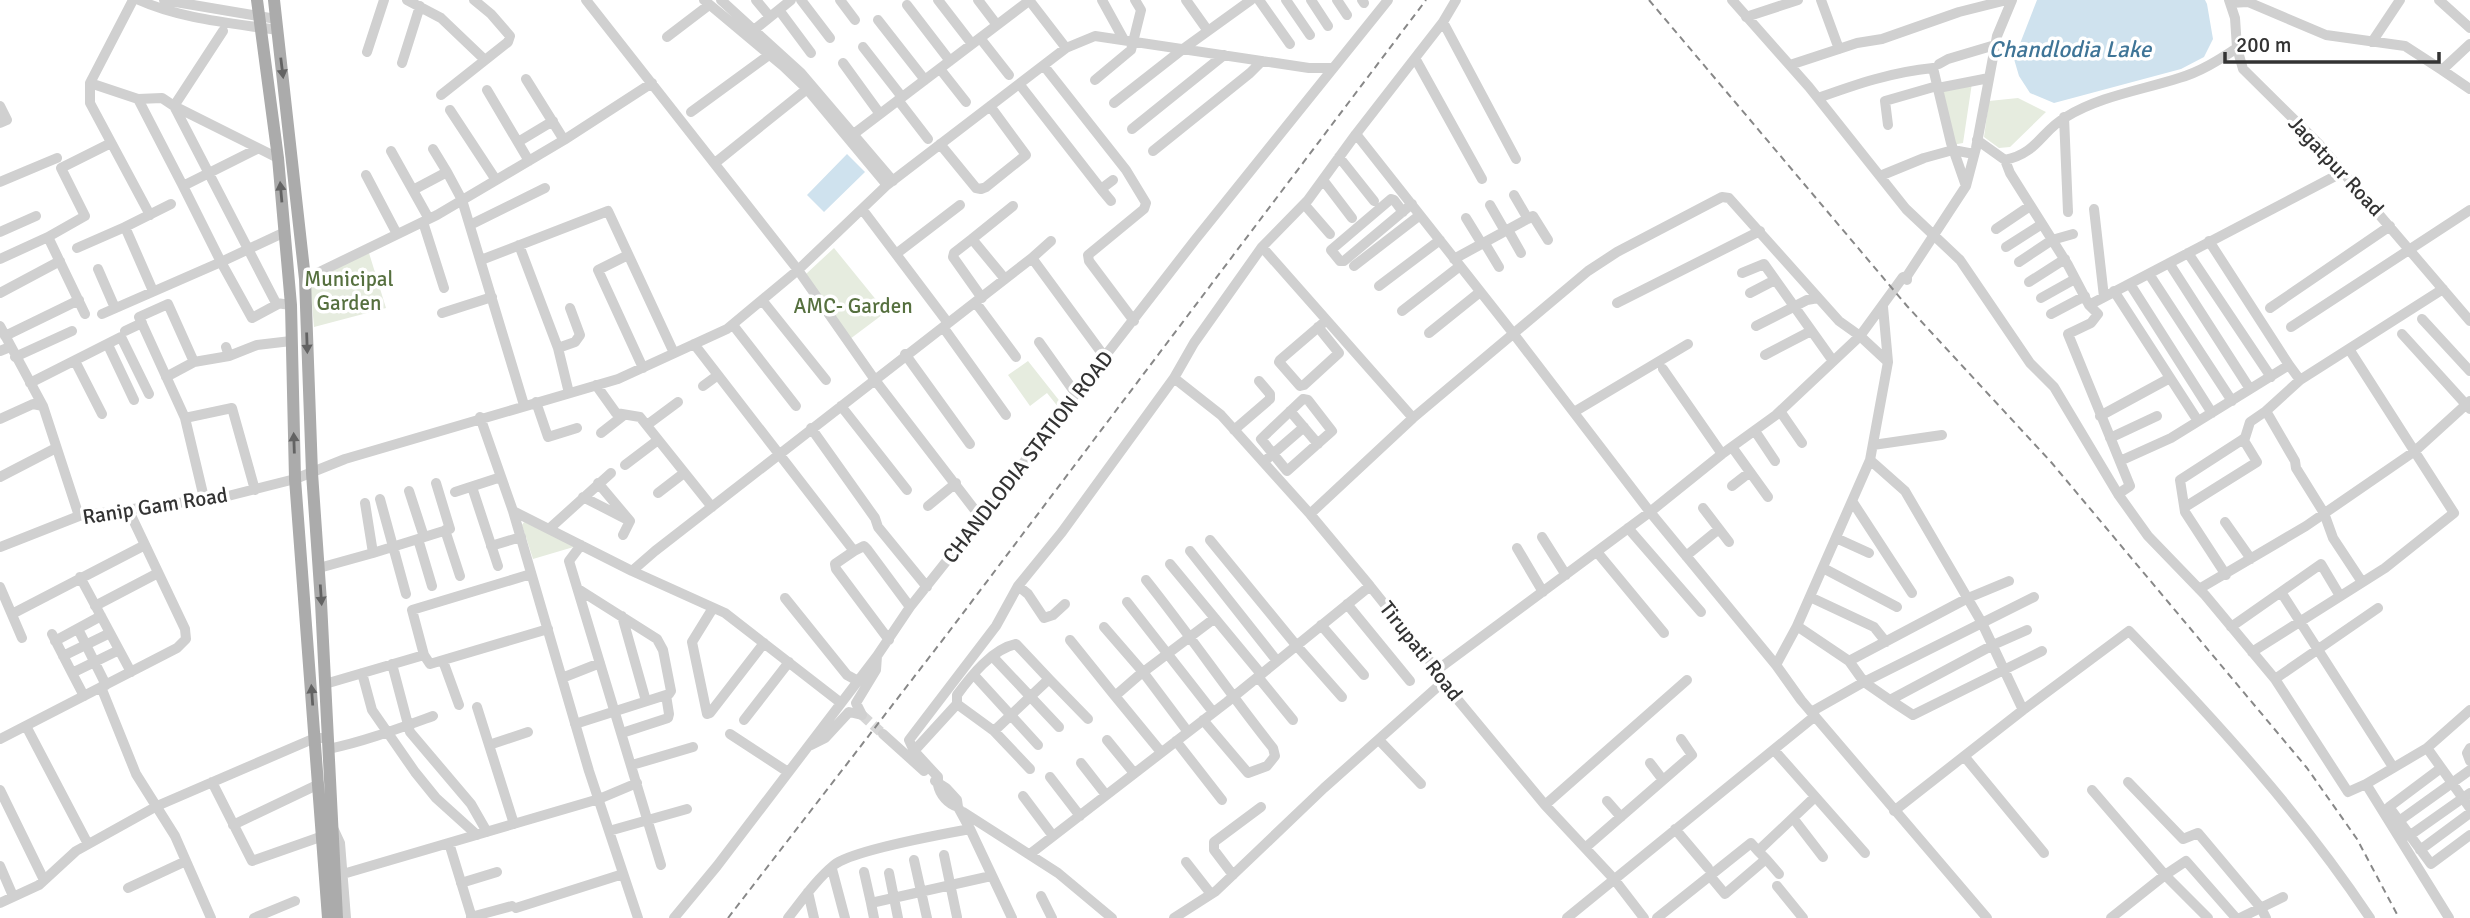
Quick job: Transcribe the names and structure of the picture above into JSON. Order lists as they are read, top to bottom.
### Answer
{
  "streets": {
    "street": [
      "Jagatpur Road",
      "CHANDLODIA STATION ROAD",
      "Ranip Gam Road",
      "Tirupati Road"
    ]
  },
  "crossings": [
    ["CHANDLODIA STATION ROAD", "Ranip Gam Road"]
  ],
  "water": ["Chandlodia Lake"],
  "parks": ["Municipal Garden", "AMC- Garden"],
  "scale_bar": "200 m"
}
